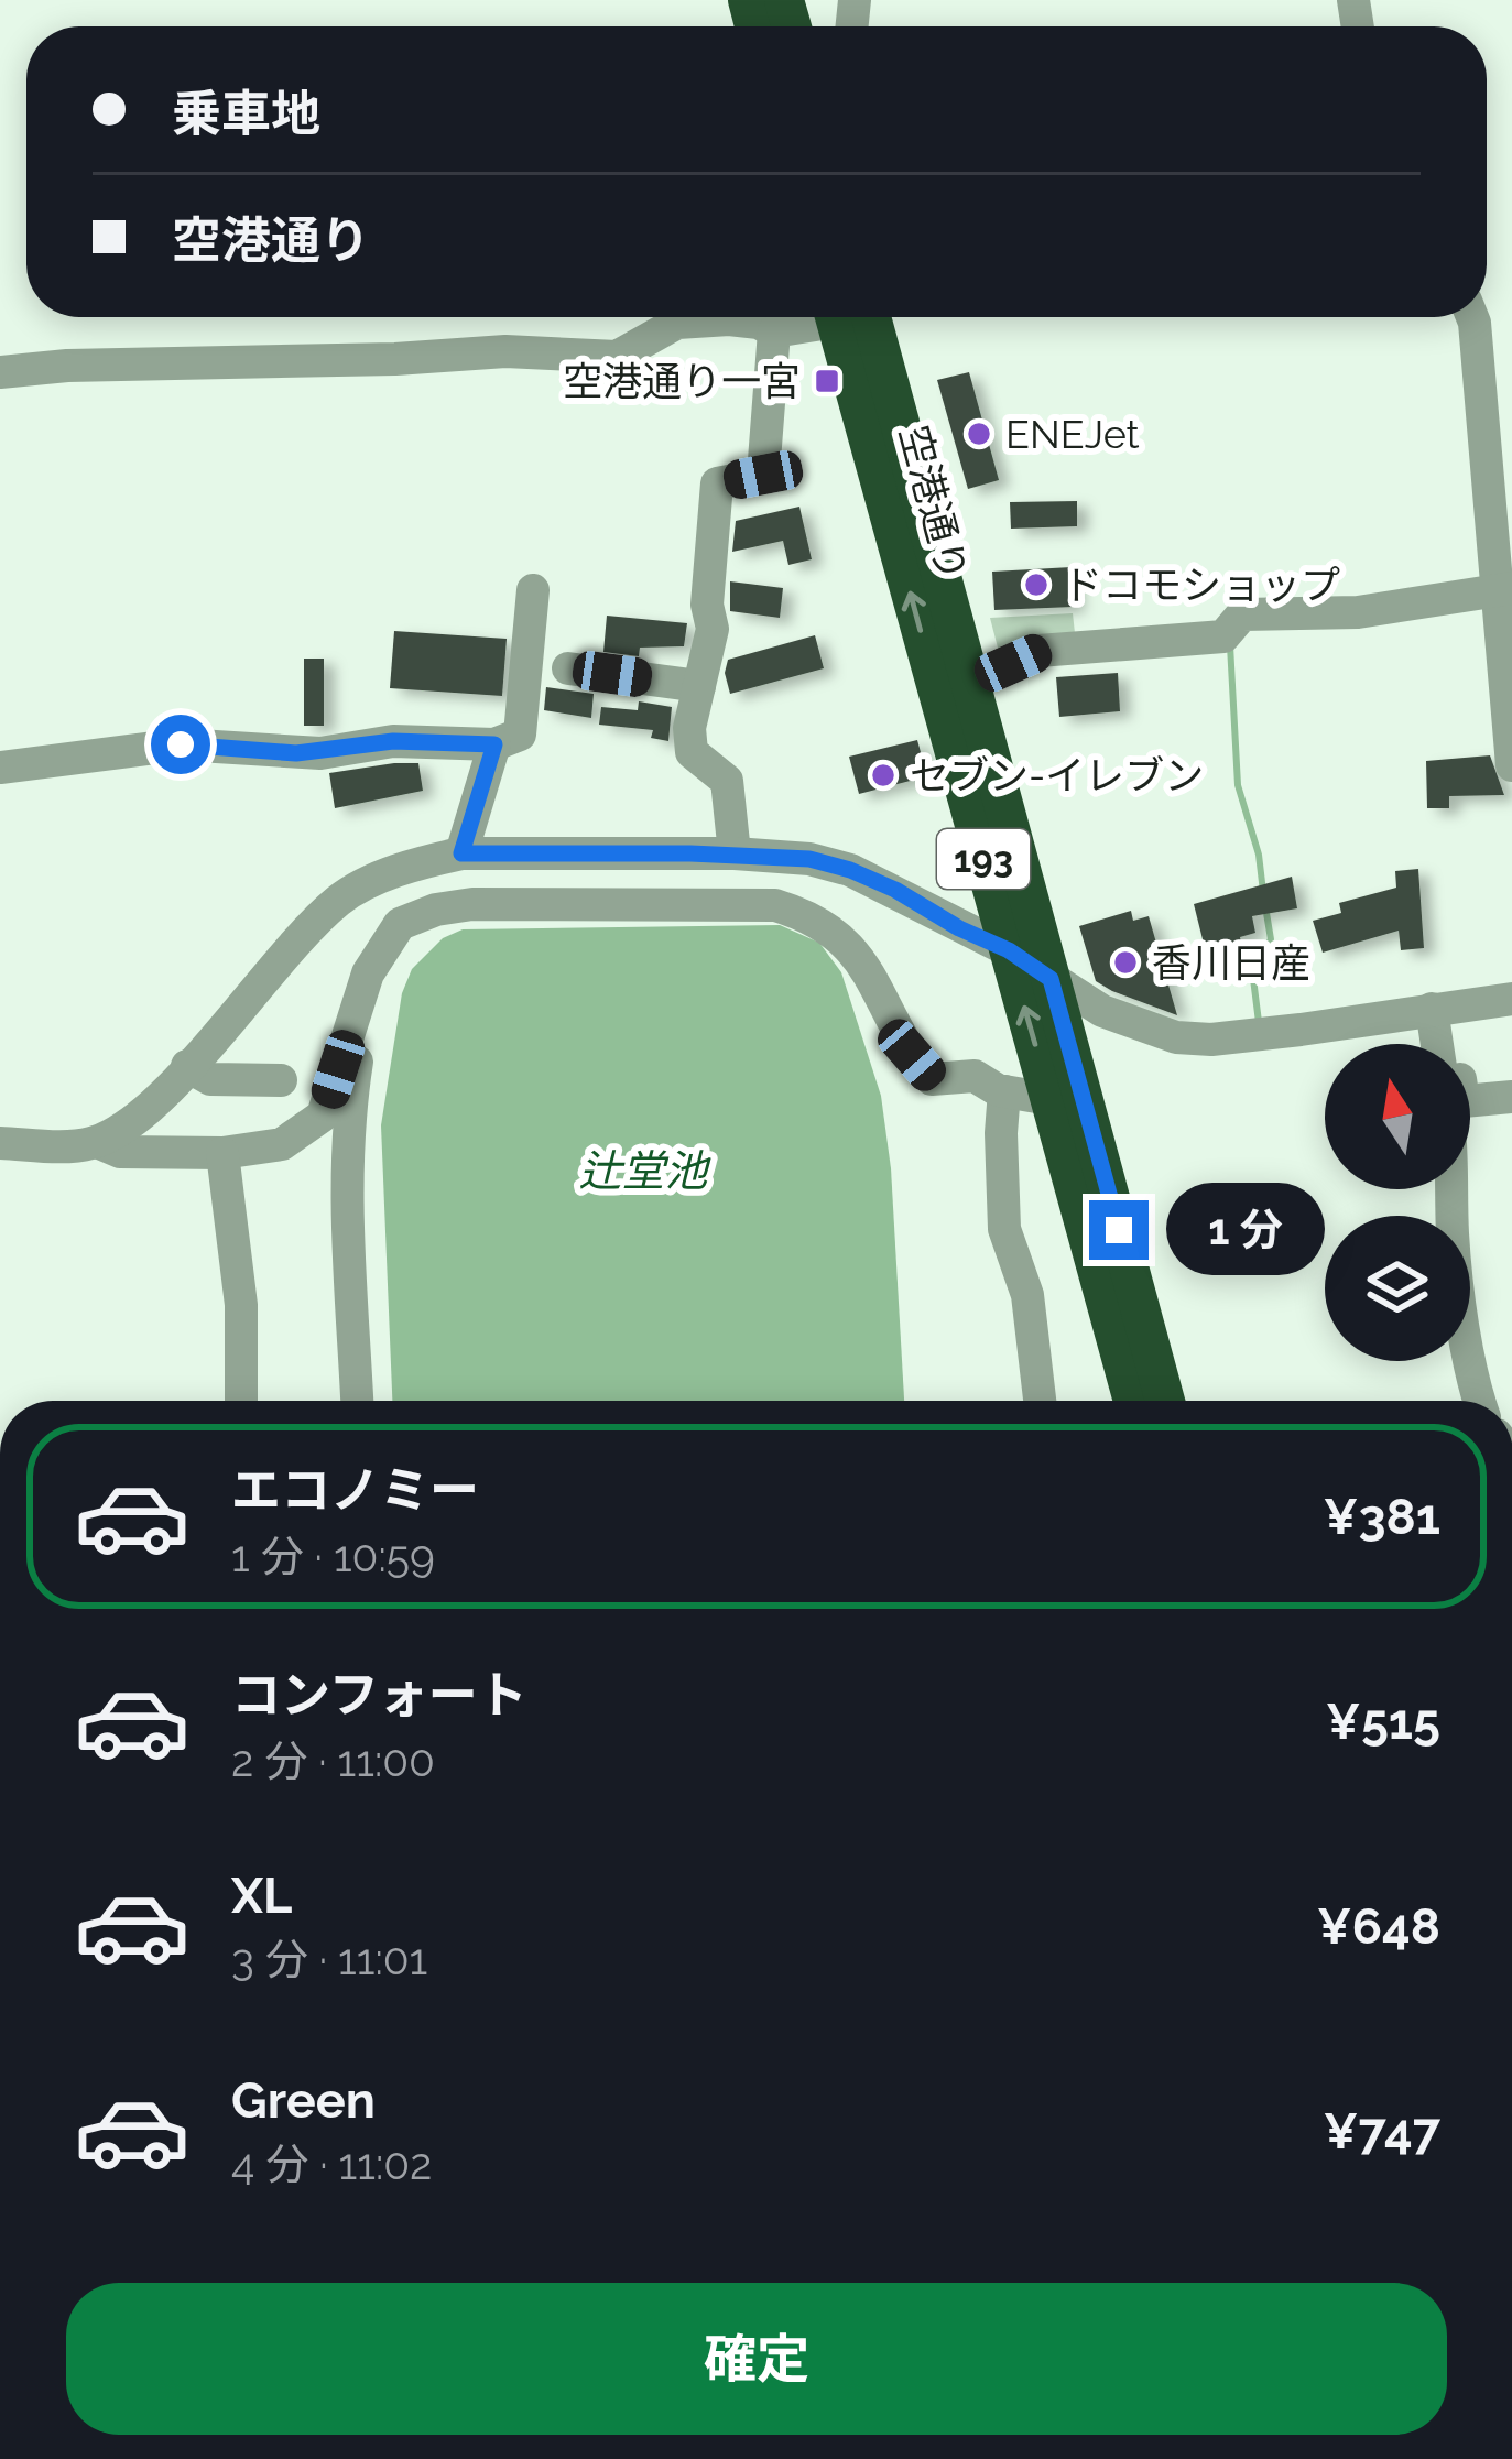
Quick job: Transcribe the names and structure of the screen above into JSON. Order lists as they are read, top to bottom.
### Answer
{
  "streets": {
    "highway": ["空港通り", "193"]
  },
  "water": ["辻堂池"],
  "places": {
    "transit": ["空港通り一宮"],
    "other": [
      "ENEJet",
      "ドコモショップ",
      "セブン-イレブン",
      "香川日産"
    ]
  },
  "north": "top",
  "page": {
    "banner": ["乗車地", "空港通り"],
    "bubble": "1 分",
    "list": [
      {
        "name": "エコノミー",
        "note": "1 分 · 10:59",
        "value": "¥381"
      },
      {
        "name": "コンフォート",
        "note": "2 分 · 11:00",
        "value": "¥515"
      },
      {
        "name": "XL",
        "note": "3 分 · 11:01",
        "value": "¥648"
      },
      {
        "name": "Green",
        "note": "4 分 · 11:02",
        "value": "¥747"
      }
    ],
    "buttons": "確定"
  }
}
